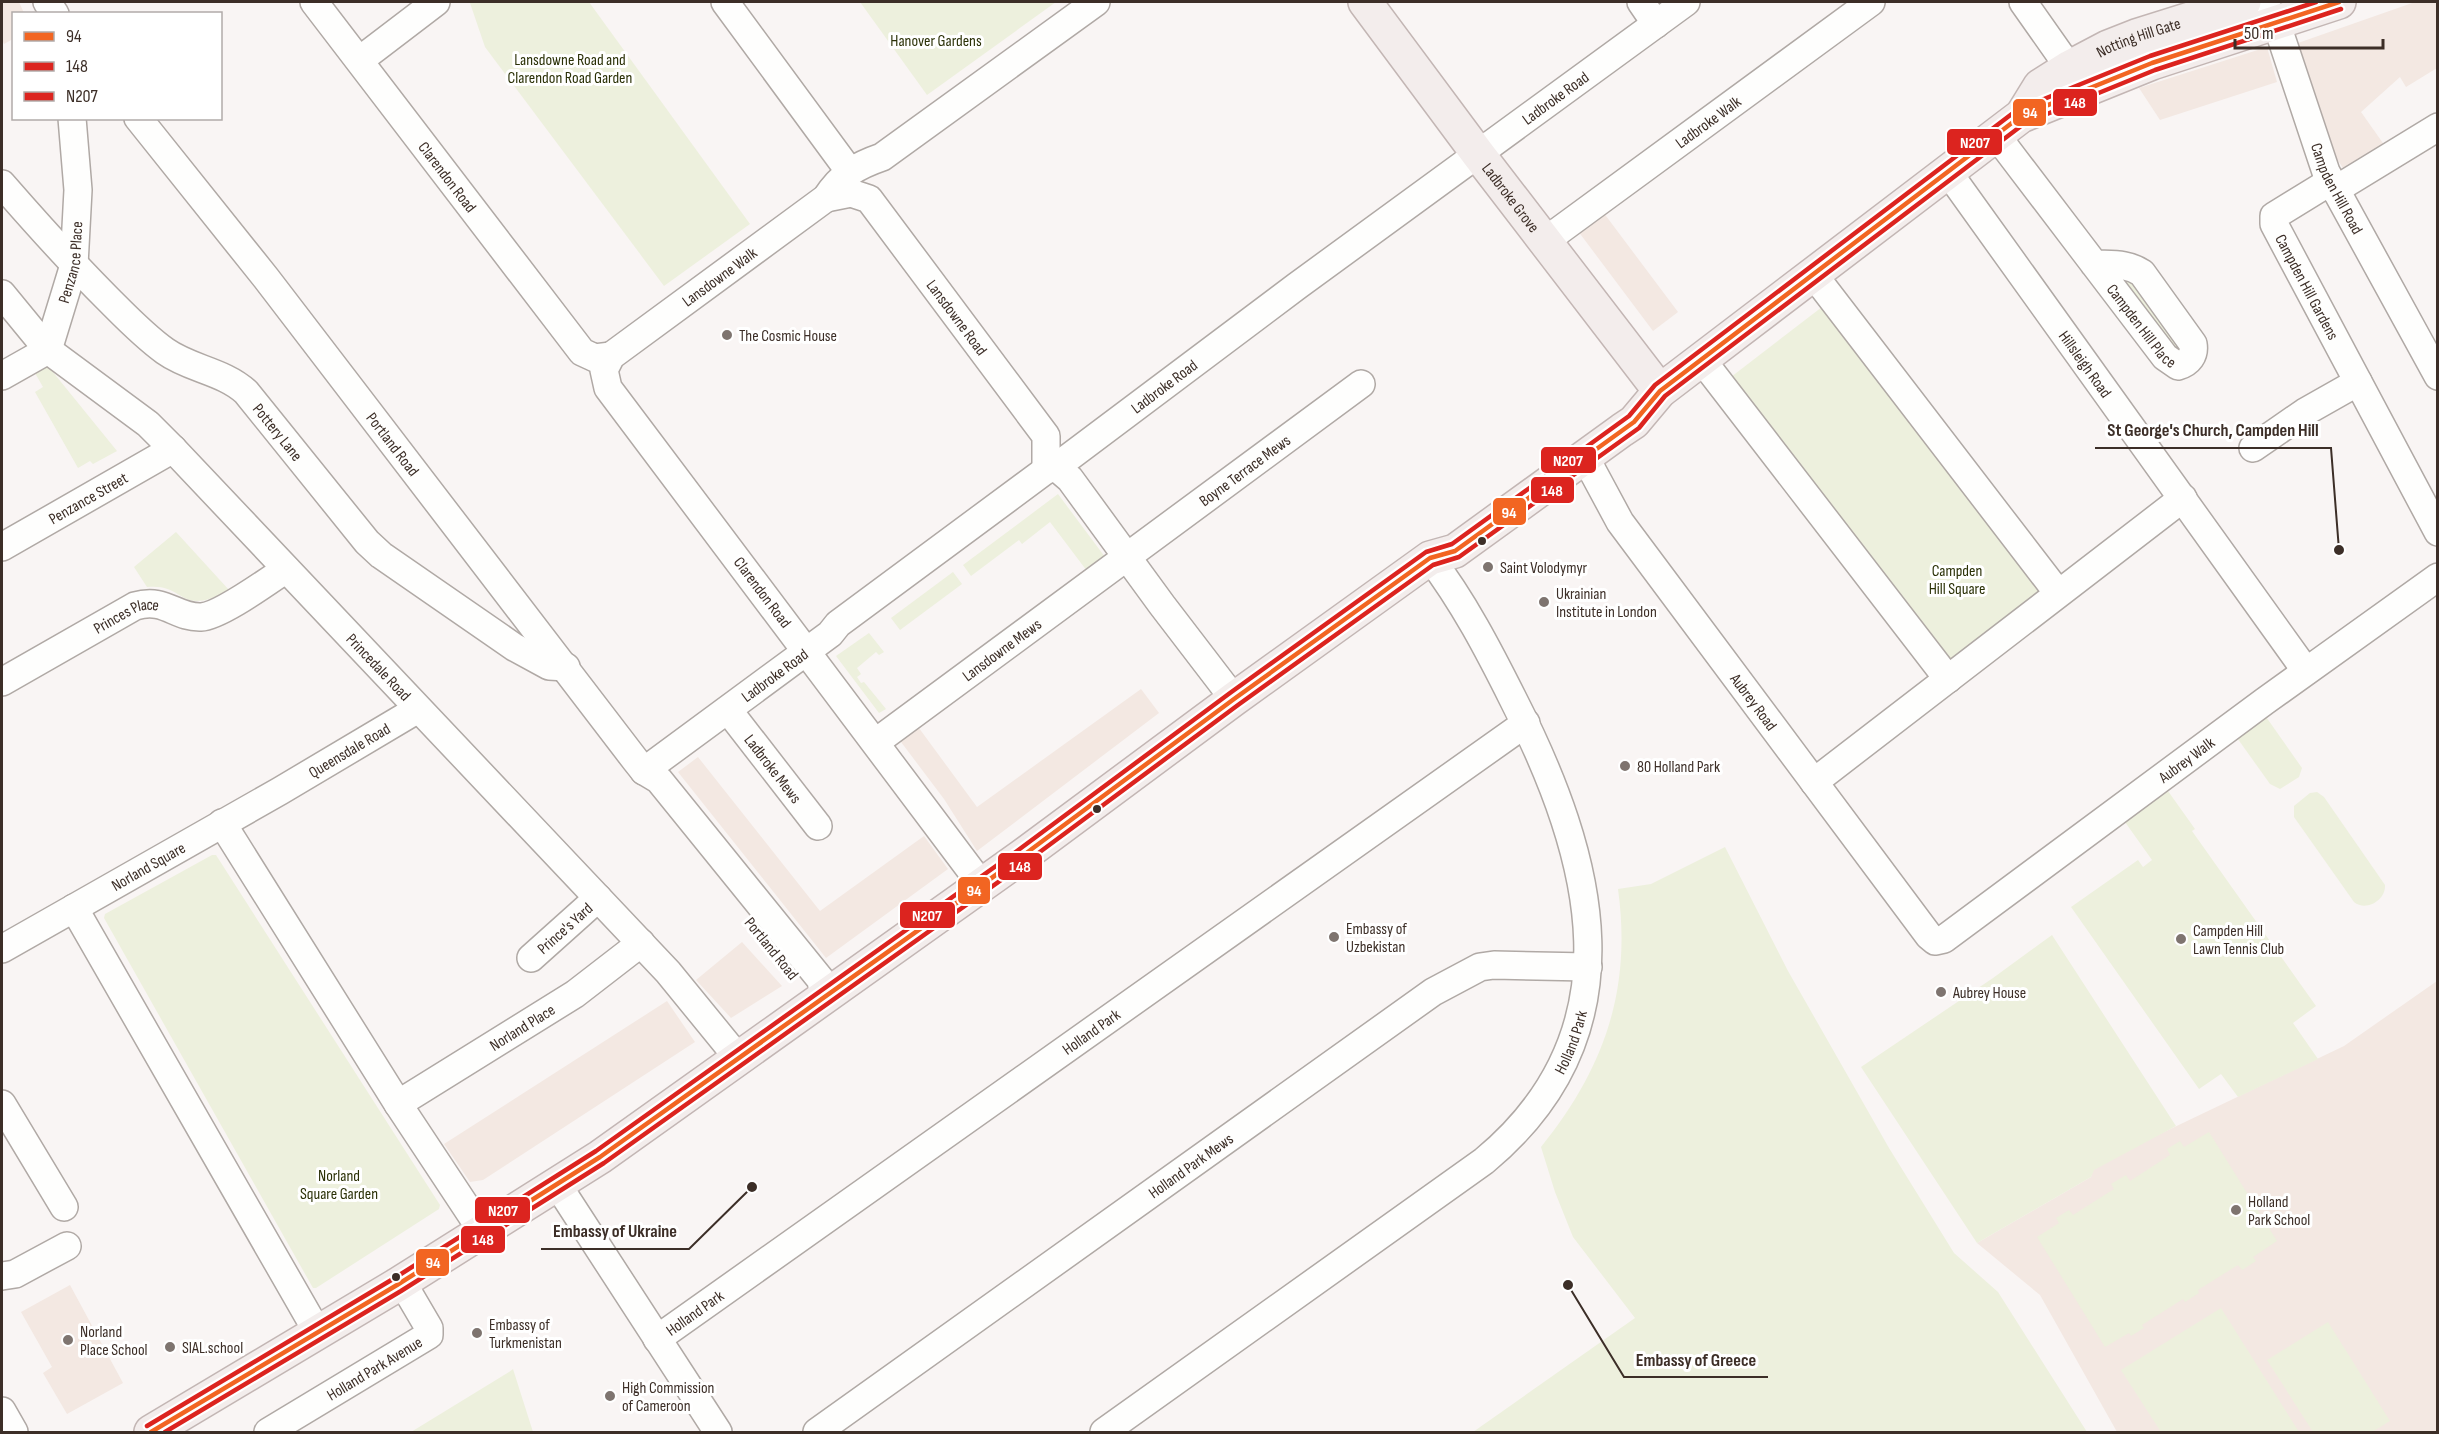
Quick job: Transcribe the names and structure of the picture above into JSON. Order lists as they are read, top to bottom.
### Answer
{
  "streets": {
    "main road": ["Notting Hill Gate", "Ladbroke Grove"],
    "street": [
      "Ladbroke Road",
      "Ladbroke Walk",
      "Clarendon Road",
      "Campden Hill Road",
      "Penzance Place",
      "Lansdowne Walk",
      "Campden Hill Gardens",
      "Lansdowne Road",
      "Hillsleigh Road",
      "Pottery Lane",
      "Portland Road",
      "Boyne Terrace Mews",
      "Penzance Street",
      "Princes Place",
      "Lansdowne Mews",
      "Princedale Road",
      "Aubrey Road",
      "Queensdale Road",
      "Aubrey Walk",
      "Ladbroke Mews",
      "Norland Square",
      "Prince's Yard",
      "Norland Place",
      "Holland Park",
      "Holland Park Mews",
      "Holland Park Avenue"
    ]
  },
  "crossings": [
    ["Notting Hill Gate", "Campden Hill Road"],
    ["Ladbroke Road", "Clarendon Road"],
    ["Ladbroke Road", "Ladbroke Grove"],
    ["Ladbroke Road", "Portland Road"],
    ["Ladbroke Road", "Ladbroke Mews"],
    ["Ladbroke Walk", "Ladbroke Grove"],
    ["Clarendon Road", "Lansdowne Walk"],
    ["Clarendon Road", "Lansdowne Mews"],
    ["Campden Hill Road", "Campden Hill Gardens"],
    ["Penzance Place", "Pottery Lane"],
    ["Penzance Place", "Princedale Road"],
    ["Lansdowne Walk", "Lansdowne Road"],
    ["Hillsleigh Road", "Aubrey Walk"],
    ["Pottery Lane", "Portland Road"],
    ["Boyne Terrace Mews", "Lansdowne Mews"],
    ["Penzance Street", "Princedale Road"],
    ["Princes Place", "Princedale Road"],
    ["Princedale Road", "Queensdale Road"],
    ["Princedale Road", "Prince's Yard"],
    ["Princedale Road", "Norland Place"],
    ["Aubrey Road", "Aubrey Walk"],
    ["Queensdale Road", "Norland Square"],
    ["Holland Park", "Holland Park Mews"]
  ],
  "parks": [
    "Hanover Gardens",
    "Lansdowne Road and Clarendon Road Garden",
    "Campden Hill Square",
    "Norland Square Garden"
  ],
  "places": [
    "The Cosmic House",
    "St George's Church, Campden Hill",
    "Saint Volodymyr",
    "Ukrainian Institute in London",
    "80 Holland Park",
    "Embassy of Uzbekistan",
    "Campden Hill Lawn Tennis Club",
    "Aubrey House",
    "Embassy of Ukraine",
    "Holland Park School",
    "Embassy of Greece",
    "Embassy of Turkmenistan",
    "Norland Place School",
    "SIAL.school",
    "High Commission of Cameroon"
  ],
  "lines": ["transit line 94", "transit line N207", "transit line 148"],
  "legend": ["94", "148", "N207"],
  "scale_bar": "50 m"
}
